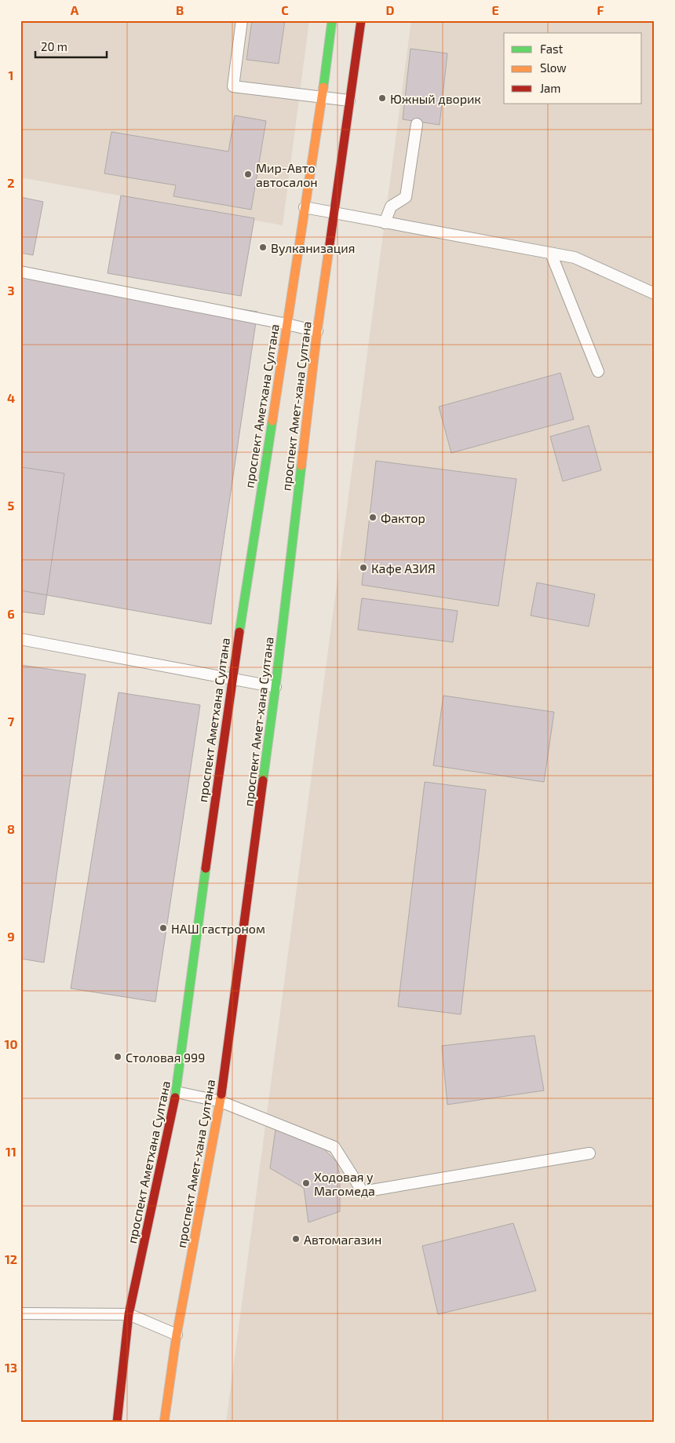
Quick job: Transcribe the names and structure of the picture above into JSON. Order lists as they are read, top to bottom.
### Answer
{
  "streets": {
    "main road": ["проспект Аметхана Султана", "проспект Амет-хана Султана"]
  },
  "places": [
    "Южный дворик",
    "Мир-Авто автосалон",
    "Вулканизация",
    "Фактор",
    "Кафе АЗИЯ",
    "НАШ гастроном",
    "Столовая 999",
    "Ходовая у Магомеда",
    "Автомагазин"
  ],
  "legend": ["Fast", "Slow", "Jam"],
  "scale_bar": "20 m",
  "grid": {
    "columns": [
      "A",
      "B",
      "C",
      "D",
      "E",
      "F"
    ],
    "rows": [
      "1",
      "2",
      "3",
      "4",
      "5",
      "6",
      "7",
      "8",
      "9",
      "10",
      "11",
      "12",
      "13"
    ]
  }
}
